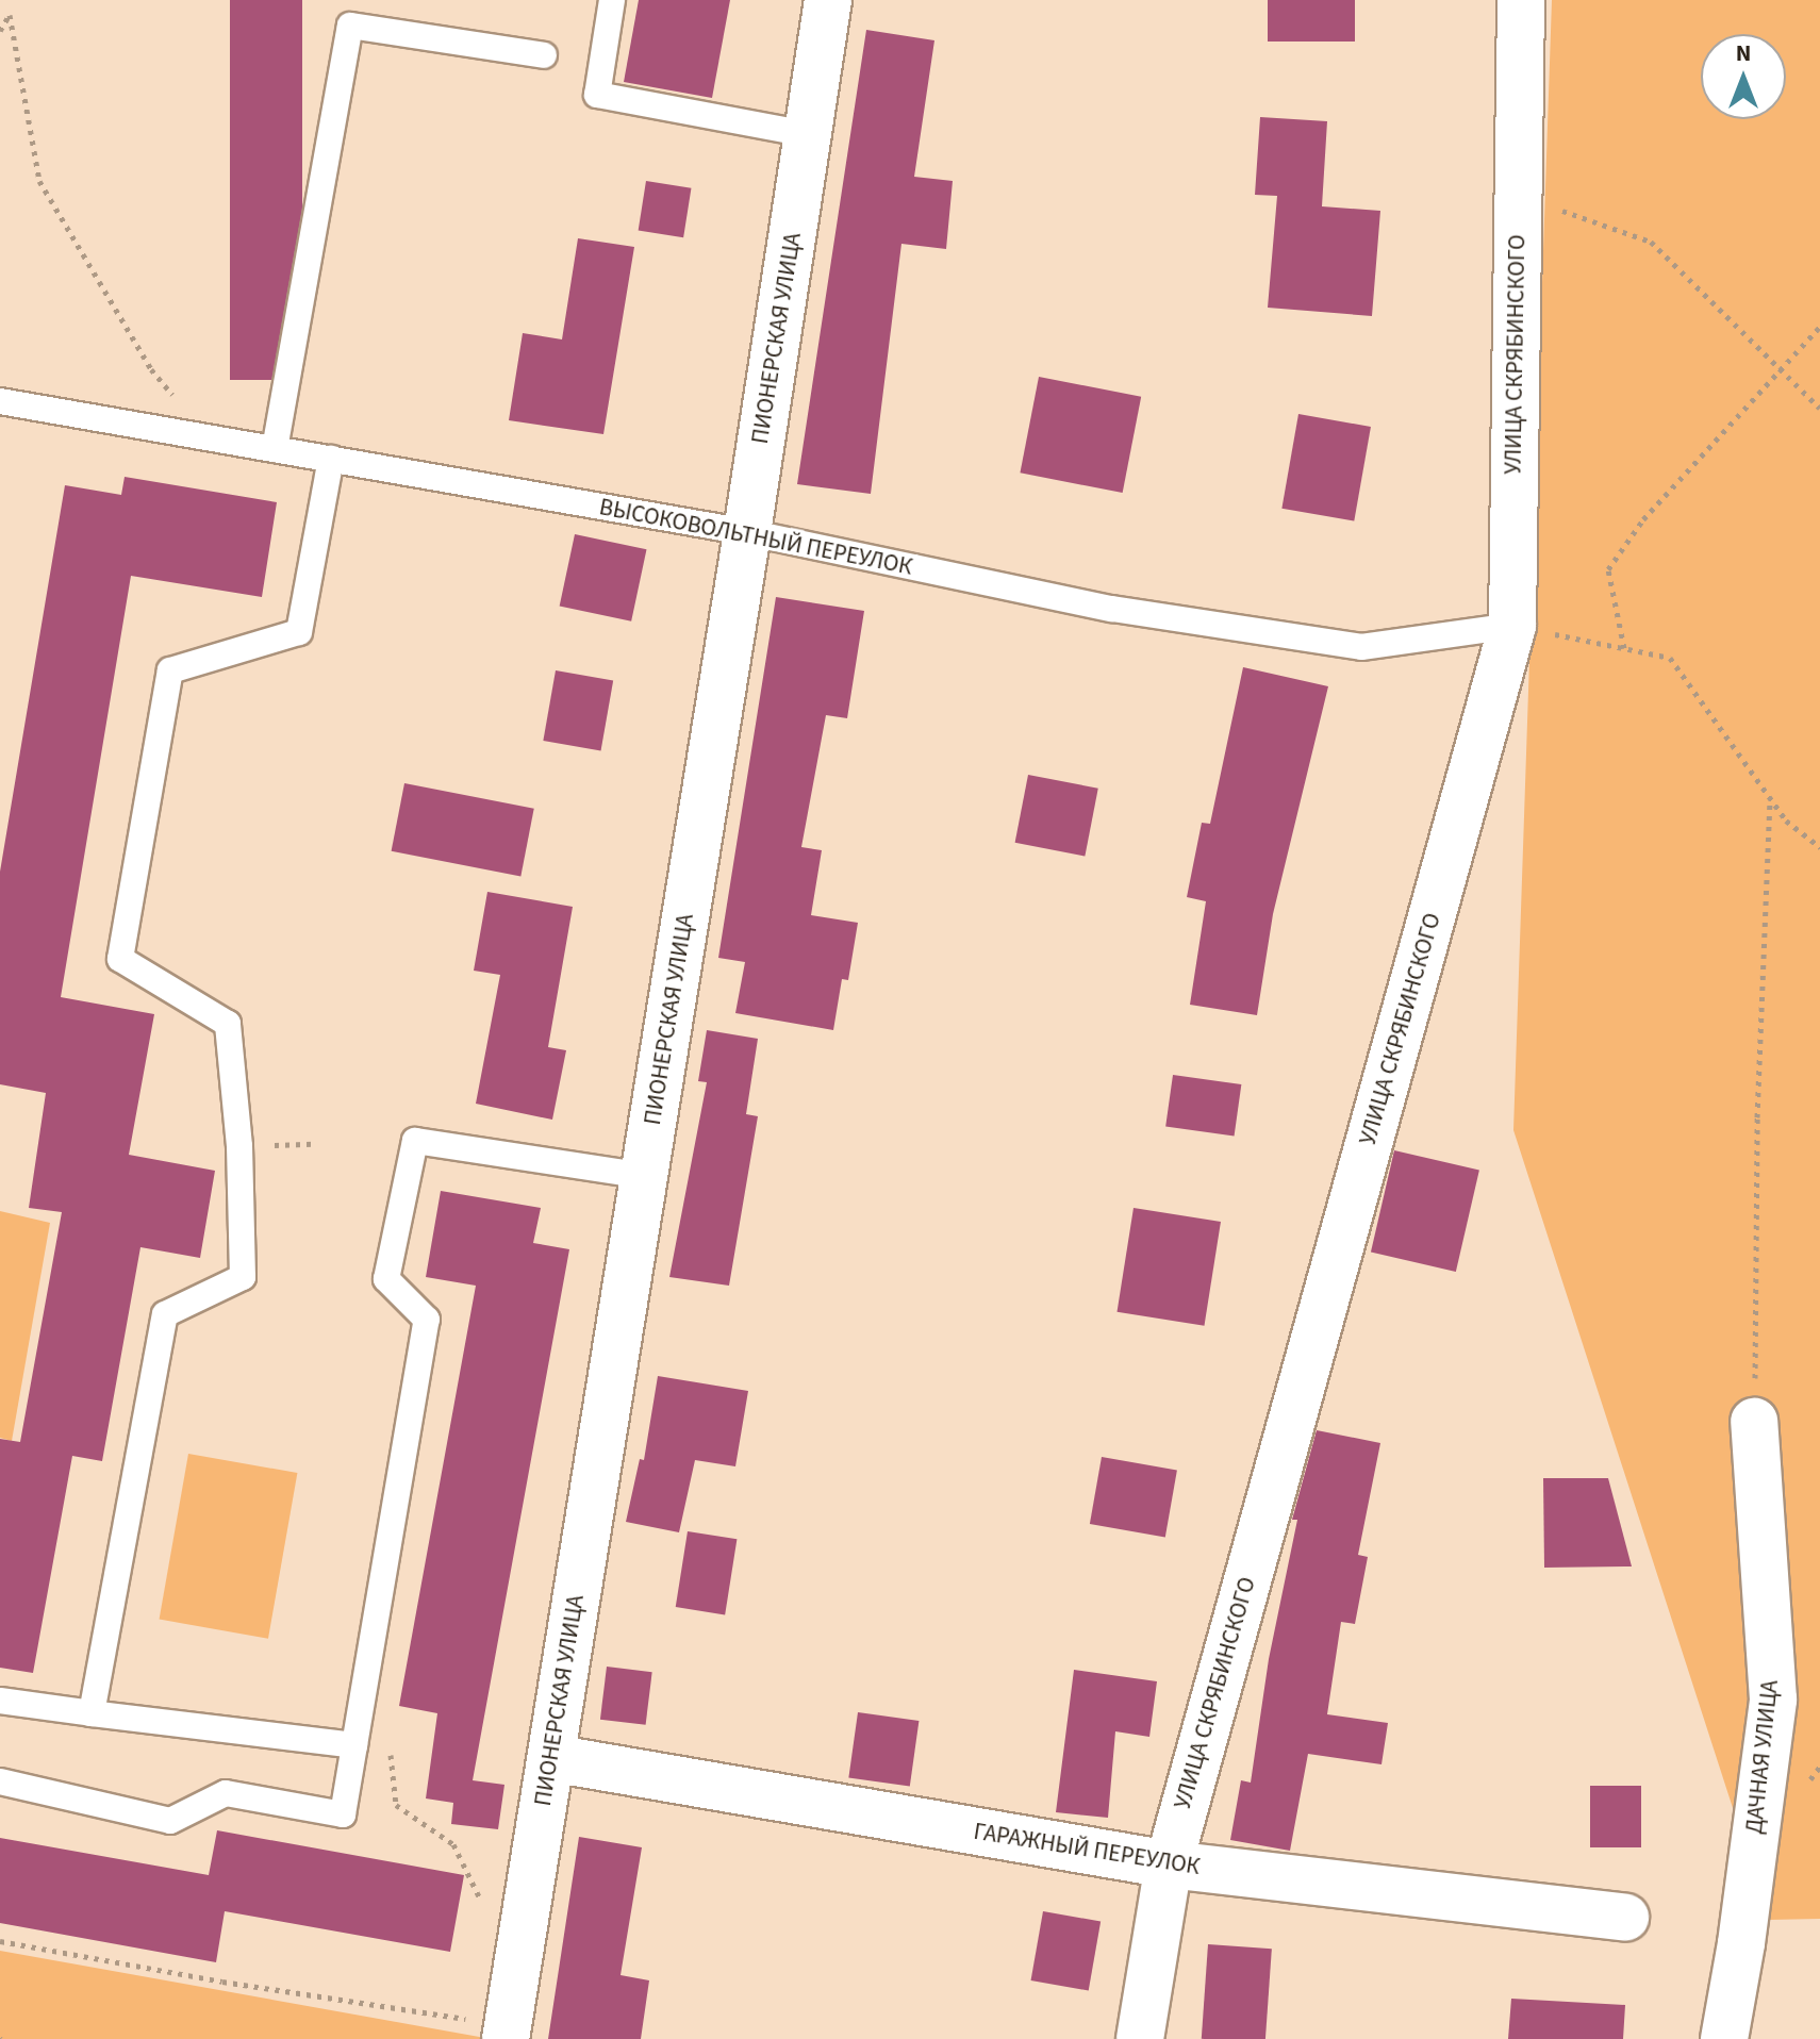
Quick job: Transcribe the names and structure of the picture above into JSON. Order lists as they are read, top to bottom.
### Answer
{
  "streets": {
    "street": [
      "ПИОНЕРСКАЯ УЛИЦА",
      "УЛИЦА СКРЯБИНСКОГО",
      "ДАЧНАЯ УЛИЦА",
      "ГАРАЖНЫЙ ПЕРЕУЛОК"
    ],
    "lane": ["ВЫСОКОВОЛЬТНЫЙ ПЕРЕУЛОК"]
  },
  "crossings": [
    ["ПИОНЕРСКАЯ УЛИЦА", "ВЫСОКОВОЛЬТНЫЙ ПЕРЕУЛОК"],
    ["ПИОНЕРСКАЯ УЛИЦА", "ГАРАЖНЫЙ ПЕРЕУЛОК"],
    ["УЛИЦА СКРЯБИНСКОГО", "ВЫСОКОВОЛЬТНЫЙ ПЕРЕУЛОК"],
    ["УЛИЦА СКРЯБИНСКОГО", "ГАРАЖНЫЙ ПЕРЕУЛОК"]
  ],
  "north": "top"
}
